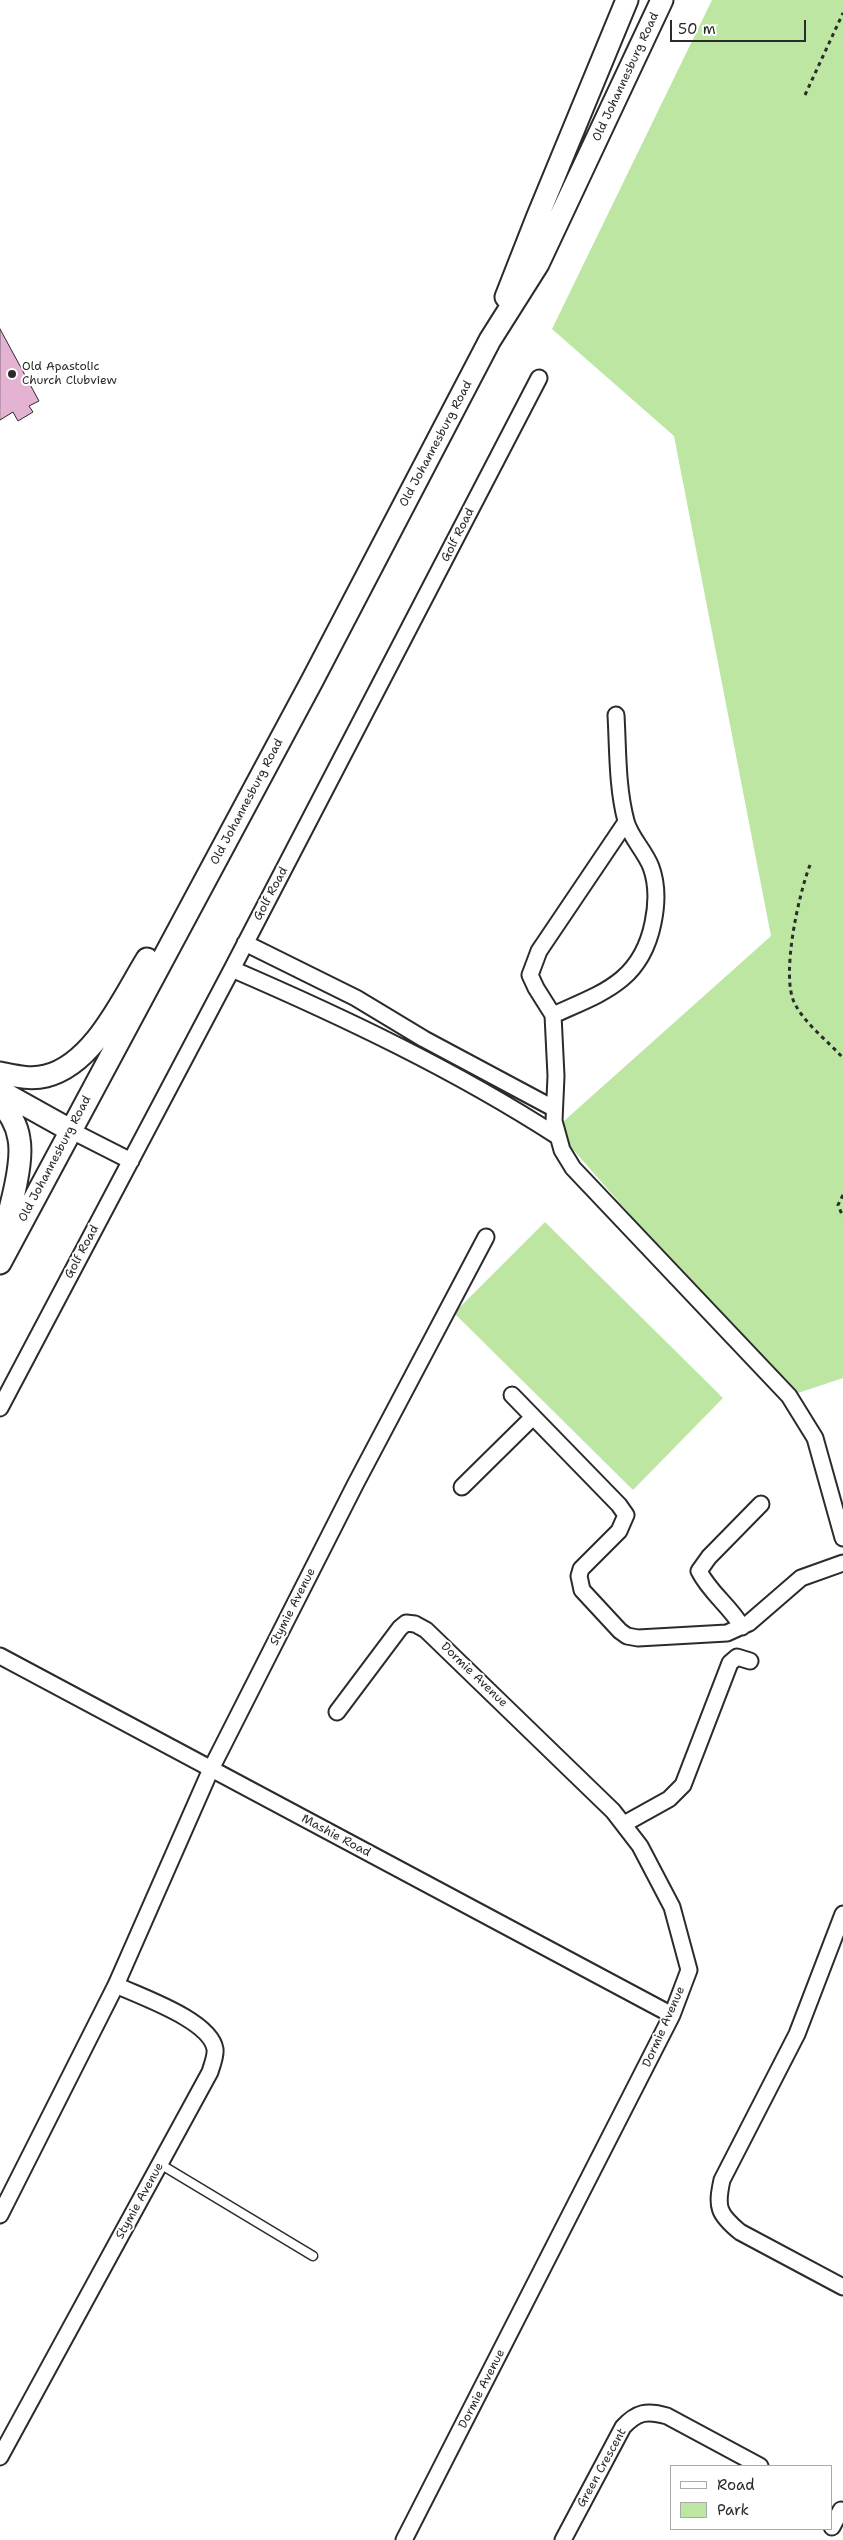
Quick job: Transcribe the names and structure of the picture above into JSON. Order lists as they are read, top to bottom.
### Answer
{
  "streets": {
    "main road": ["Old Johannesburg Road"],
    "street": [
      "Golf Road",
      "Stymie Avenue",
      "Dormie Avenue",
      "Mashie Road",
      "Green Crescent"
    ]
  },
  "crossings": [
    ["Stymie Avenue", "Mashie Road"],
    ["Dormie Avenue", "Mashie Road"]
  ],
  "places": ["Old Apastolic Church Clubview"],
  "legend": ["Road", "Park"],
  "scale_bar": "50 m"
}
